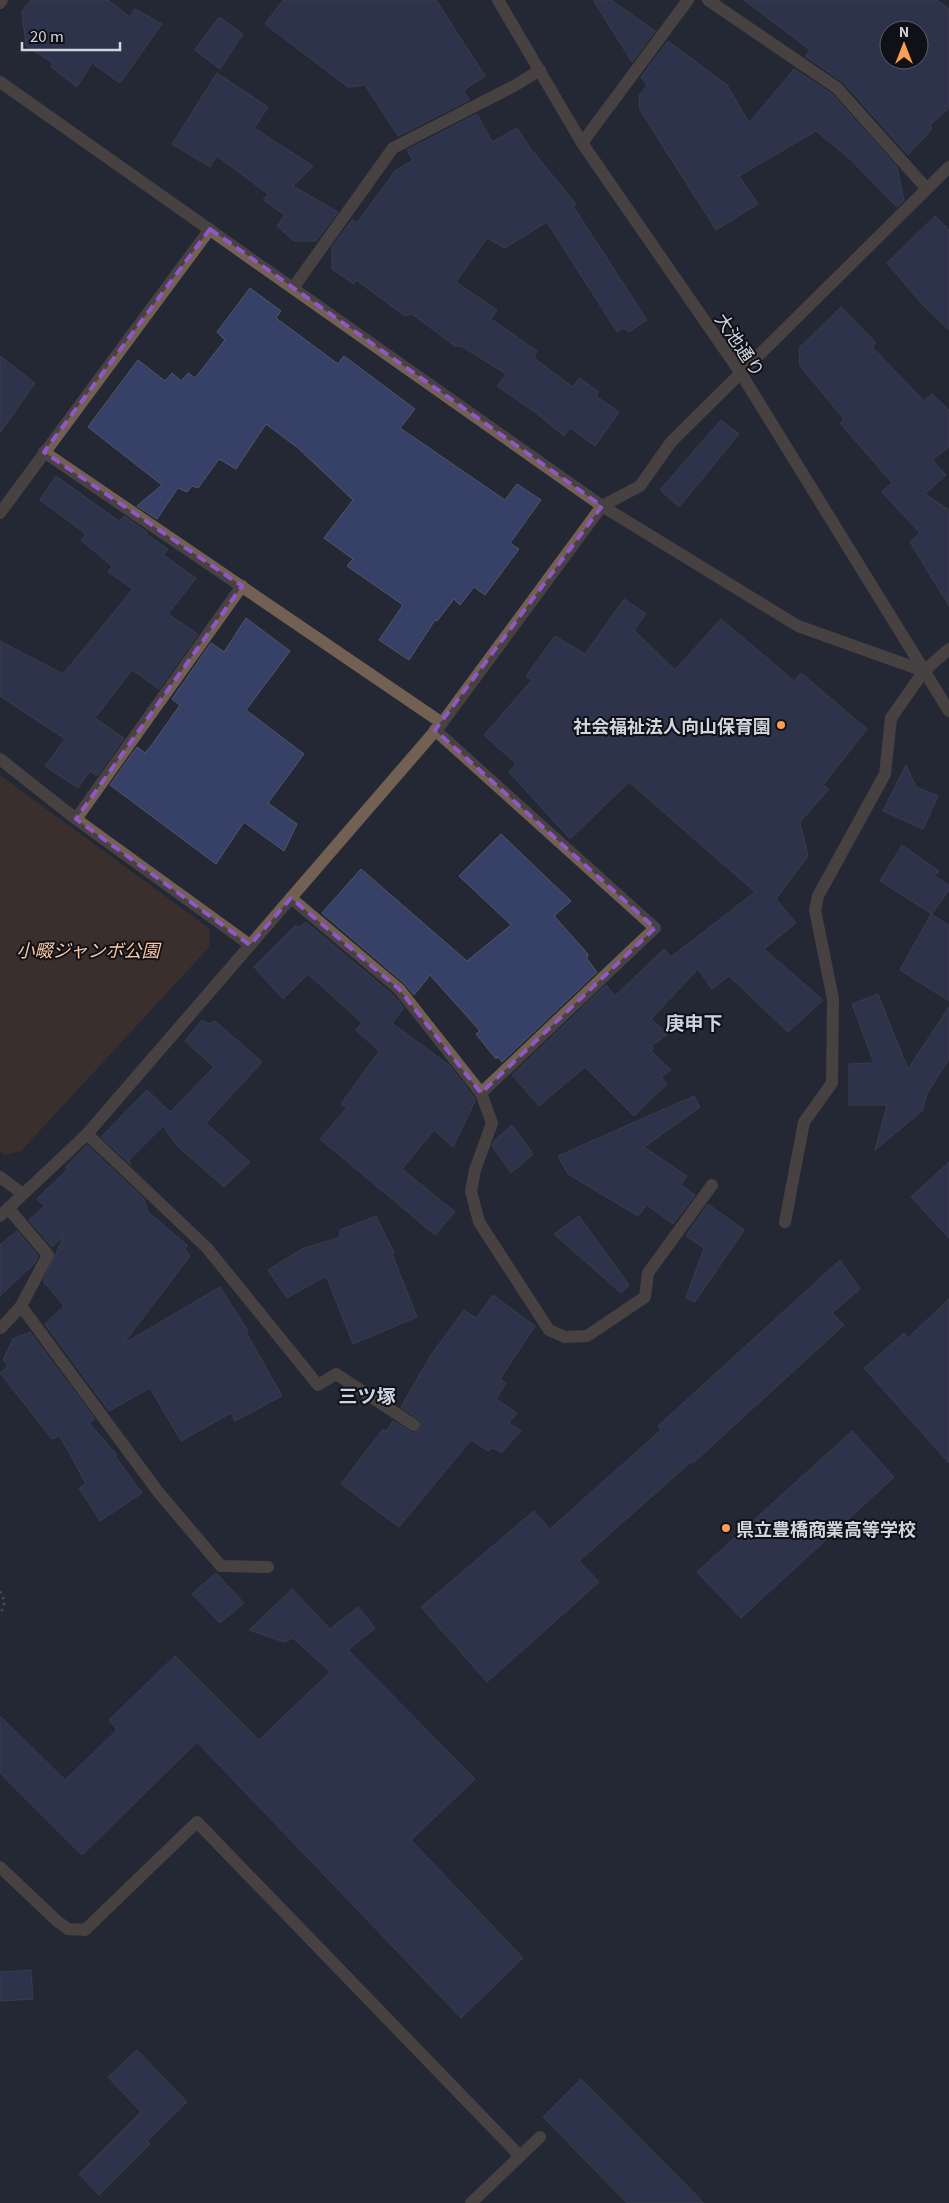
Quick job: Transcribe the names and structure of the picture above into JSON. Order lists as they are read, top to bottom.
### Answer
{
  "streets": {
    "street": ["大池通り"]
  },
  "districts": ["庚申下", "三ツ塚"],
  "parks": ["小畷ジャンボ公園"],
  "places": ["社会福祉法人向山保育園", "県立豊橋商業高等学校"],
  "scale_bar": "20 m",
  "north": "top"
}
